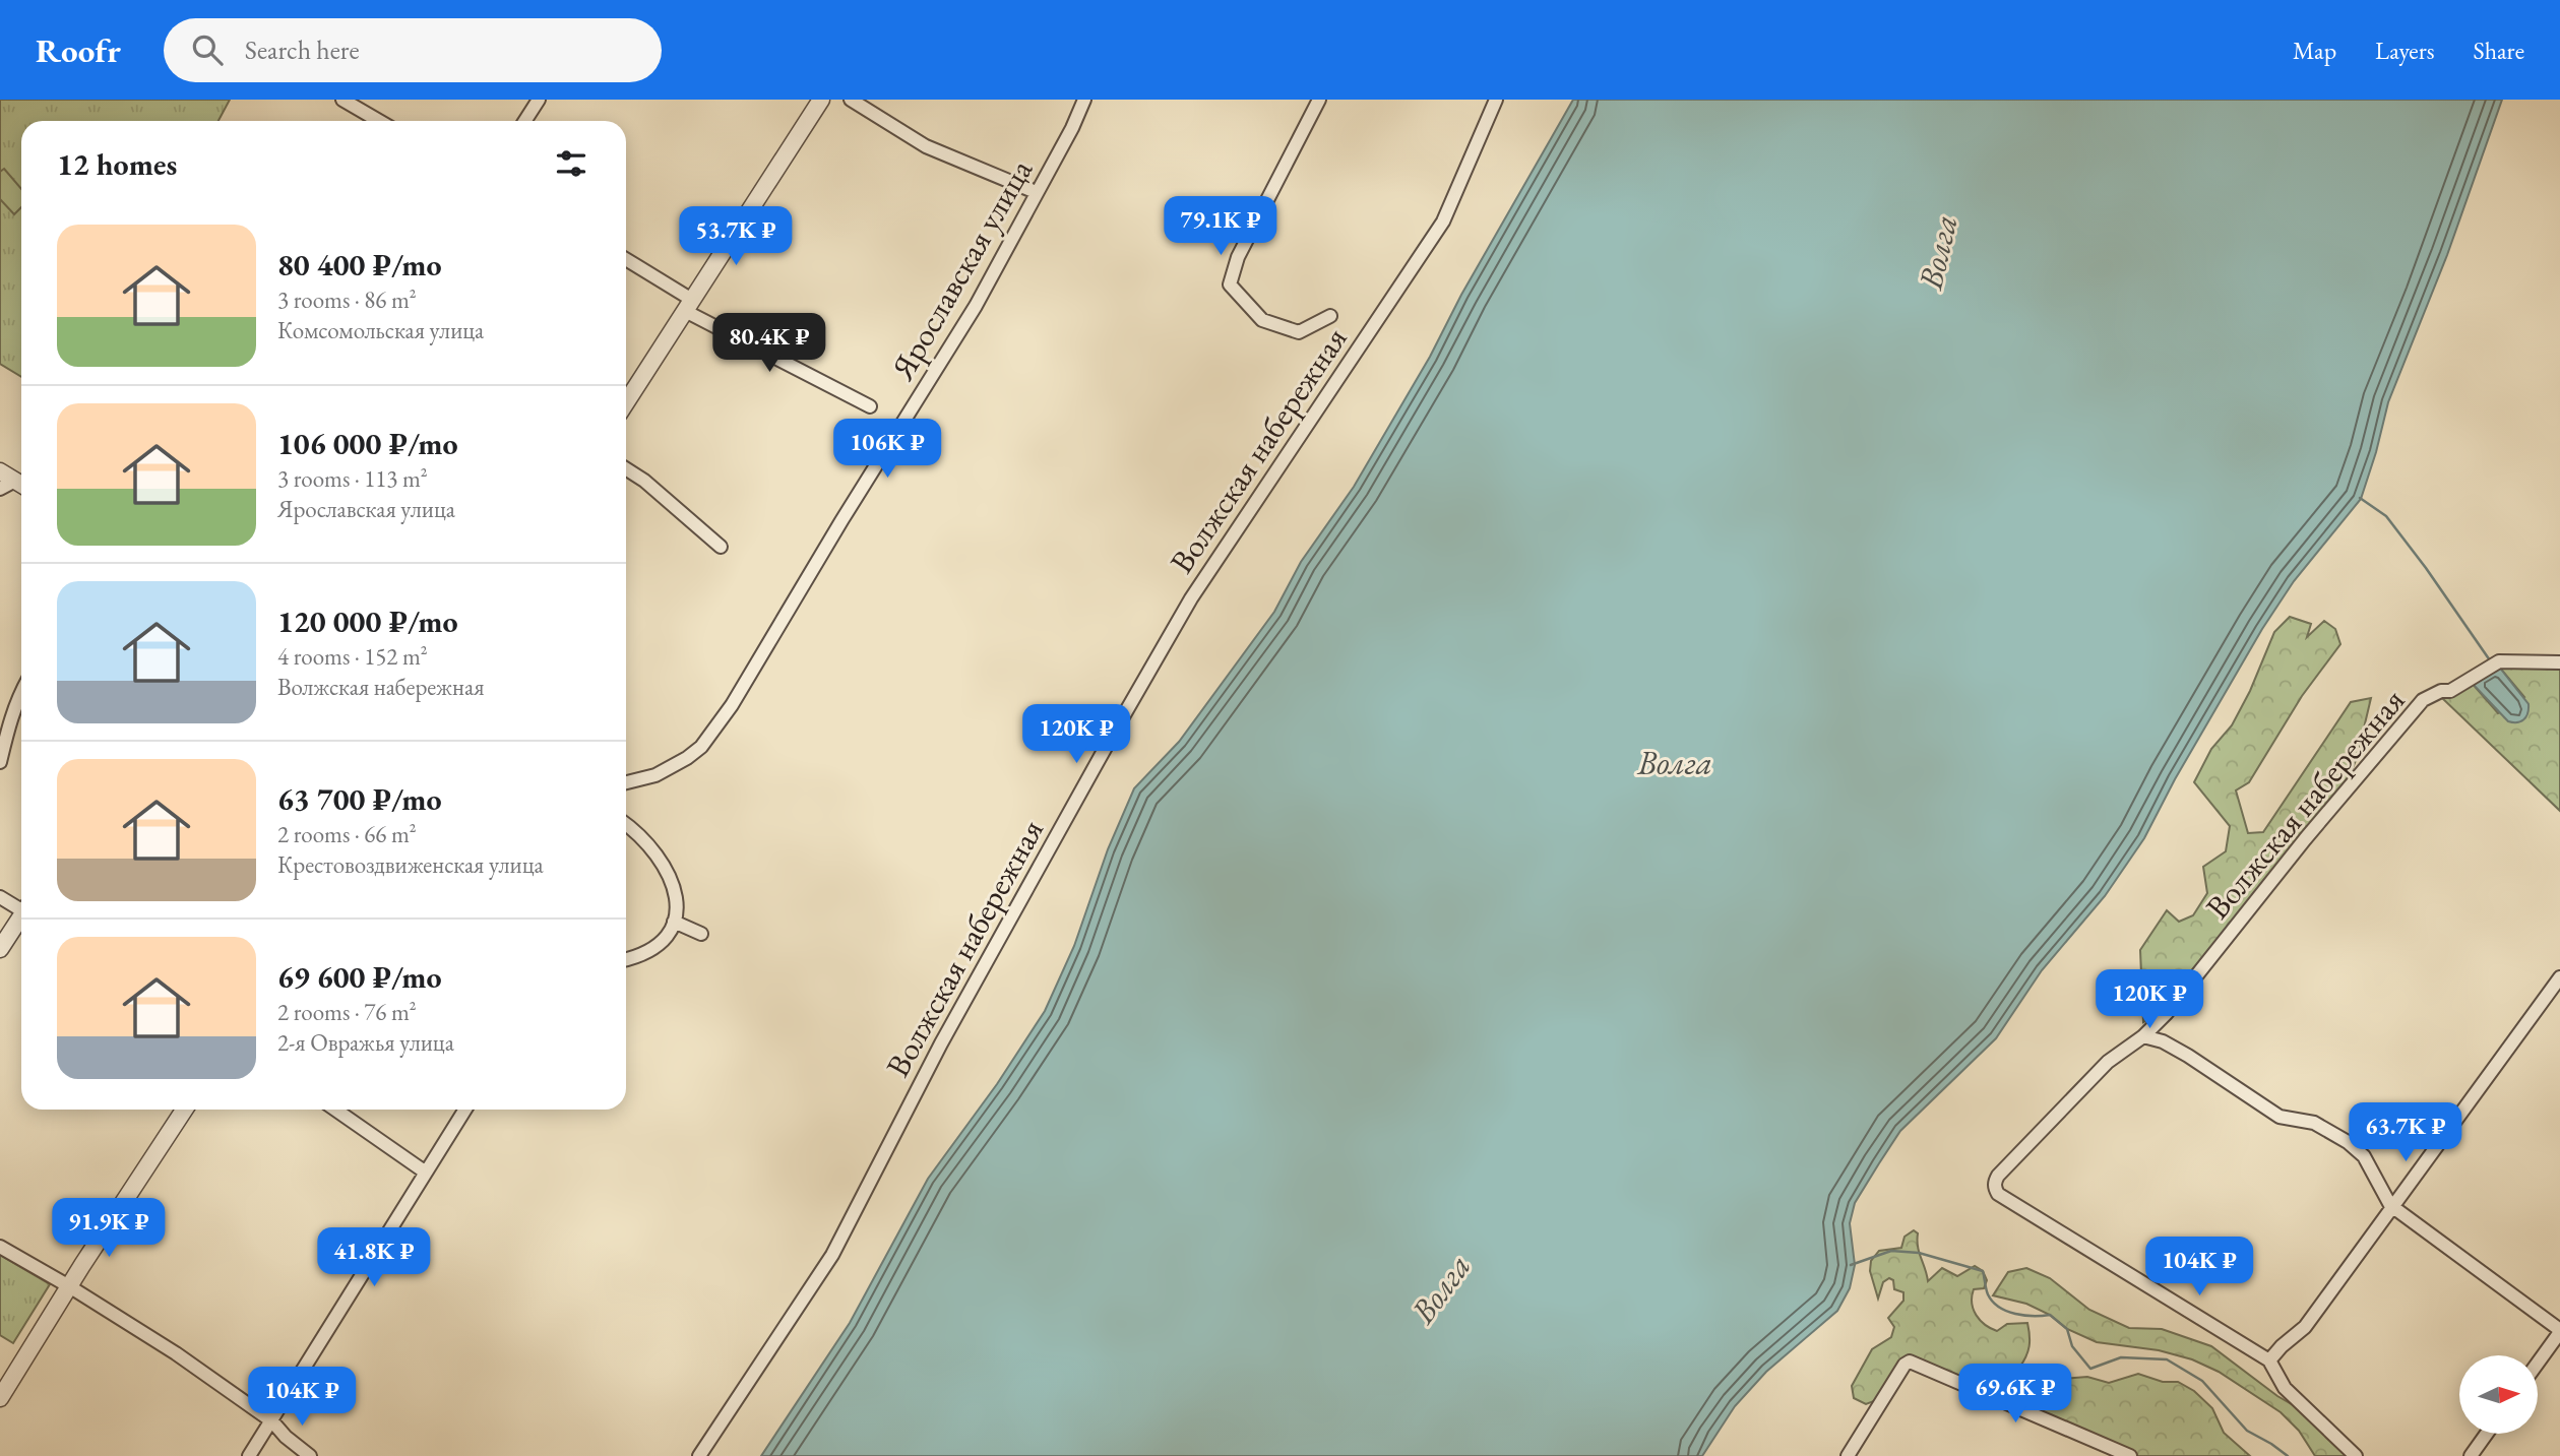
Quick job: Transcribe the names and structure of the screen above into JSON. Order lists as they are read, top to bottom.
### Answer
{
  "streets": {
    "street": ["Ярославская улица", "Волжская набережная"]
  },
  "water": ["Волга"],
  "north": "right",
  "page": {
    "header": "Roofr",
    "search": "Search here",
    "nav": ["Map", "Layers", "Share"],
    "heading": "12 homes",
    "price": [
      "79.1K ₽",
      "53.7K ₽",
      "80.4K ₽",
      "106K ₽",
      "120K ₽",
      "120K ₽",
      "63.7K ₽",
      "91.9K ₽",
      "41.8K ₽",
      "104K ₽",
      "69.6K ₽",
      "104K ₽"
    ],
    "list": [
      {
        "name": "80 400 ₽/mo",
        "note": "3 rooms · 86 m² · Комсомольская улица"
      },
      {
        "name": "106 000 ₽/mo",
        "note": "3 rooms · 113 m² · Ярославская улица"
      },
      {
        "name": "120 000 ₽/mo",
        "note": "4 rooms · 152 m² · Волжская набережная"
      },
      {
        "name": "63 700 ₽/mo",
        "note": "2 rooms · 66 m² · Крестовоздвиженская улица"
      },
      {
        "name": "69 600 ₽/mo",
        "note": "2 rooms · 76 m² · 2-я Овражья улица"
      }
    ]
  }
}
